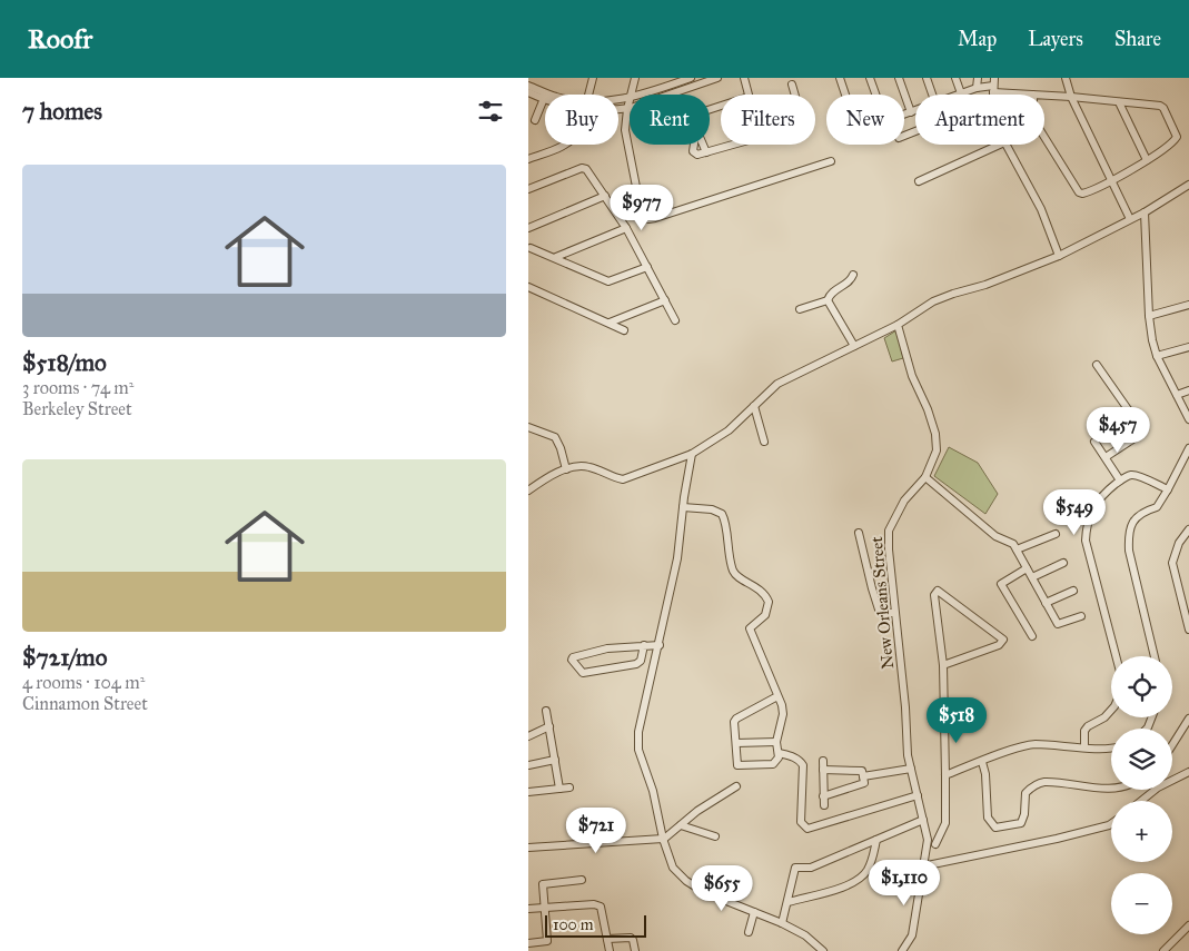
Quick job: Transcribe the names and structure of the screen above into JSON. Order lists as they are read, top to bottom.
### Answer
{
  "streets": {
    "street": ["New Orleans Street"]
  },
  "scale_bar": "100 m",
  "page": {
    "header": "Roofr",
    "nav": ["Map", "Layers", "Share"],
    "heading": "7 homes",
    "chip": [
      "Buy",
      "Rent",
      "Filters",
      "New",
      "Apartment"
    ],
    "list": [
      {
        "name": "$518/mo",
        "note": "3 rooms · 74 m² · Berkeley Street"
      },
      {
        "name": "$721/mo",
        "note": "4 rooms · 104 m² · Cinnamon Street"
      }
    ],
    "price": [
      "$977",
      "$457",
      "$549",
      "$518",
      "$721",
      "$1,110",
      "$655"
    ],
    "map_buttons": ["+", "−"],
    "scale": "100 m"
  }
}
